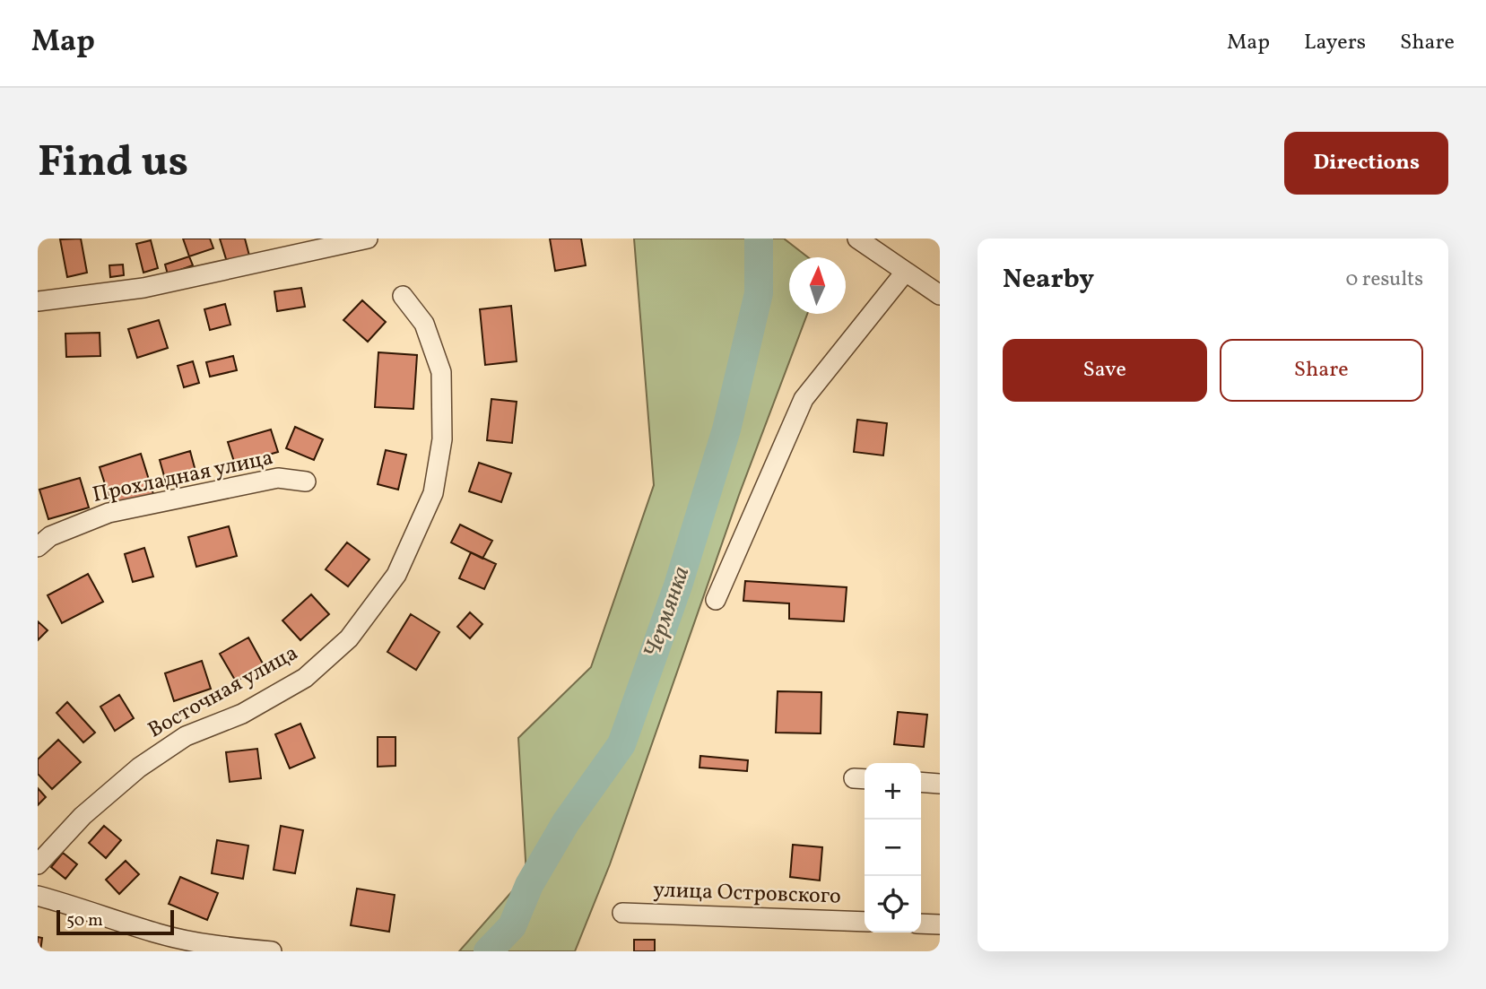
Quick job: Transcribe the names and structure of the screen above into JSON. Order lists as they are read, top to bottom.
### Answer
{
  "streets": {
    "street": ["Прохладная улица", "Восточная улица", "улица Островского"]
  },
  "water": ["Чермянка"],
  "scale_bar": "50 m",
  "north": "top",
  "page": {
    "header": "Map",
    "nav": ["Map", "Layers", "Share"],
    "buttons": [
      "Directions",
      ["Save", "Share"]
    ],
    "title": "Find us",
    "heading": ["Nearby", "0 results"],
    "map_buttons": ["+", "−"],
    "scale": "50 m"
  }
}
